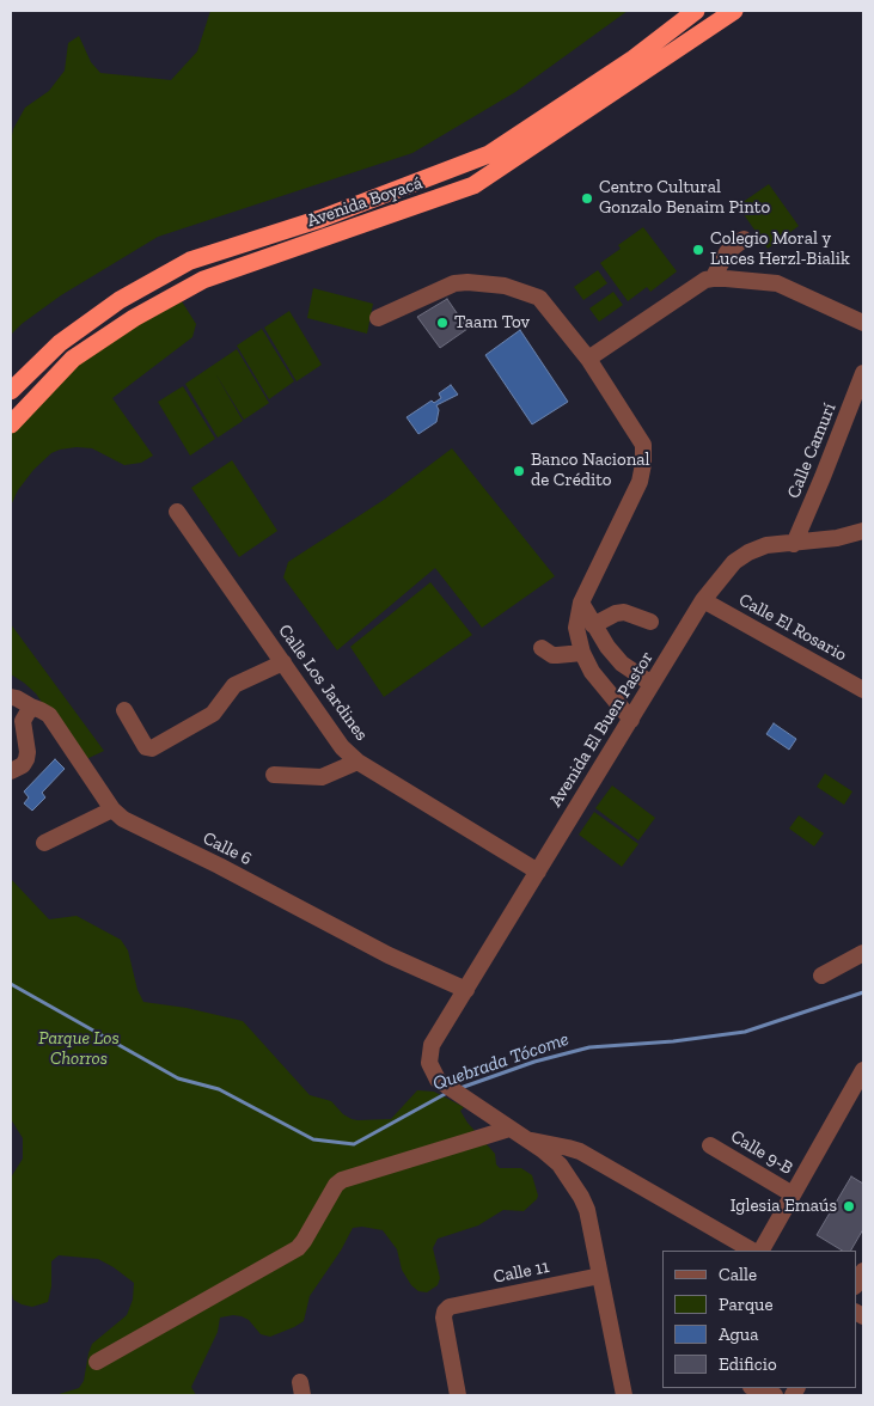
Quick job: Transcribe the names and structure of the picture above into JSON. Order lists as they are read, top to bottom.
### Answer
{
  "streets": {
    "highway": ["Avenida Boyacá"],
    "street": [
      "Calle Camurí",
      "Calle El Rosario",
      "Calle Los Jardines",
      "Avenida El Buen Pastor",
      "Calle 6",
      "Calle 9-B",
      "Calle 11"
    ]
  },
  "crossings": [
    ["Calle Camurí", "Avenida El Buen Pastor"],
    ["Calle El Rosario", "Avenida El Buen Pastor"],
    ["Calle Los Jardines", "Avenida El Buen Pastor"],
    ["Avenida El Buen Pastor", "Calle 6"]
  ],
  "water": ["Quebrada Tócome"],
  "parks": ["Parque Los Chorros"],
  "places": [
    "Centro Cultural Gonzalo Benaim Pinto",
    "Colegio Moral y Luces Herzl-Bialik",
    "Taam Tov",
    "Banco Nacional de Crédito",
    "Iglesia Emaús"
  ],
  "legend": [
    "Calle",
    "Parque",
    "Agua",
    "Edificio"
  ]
}
